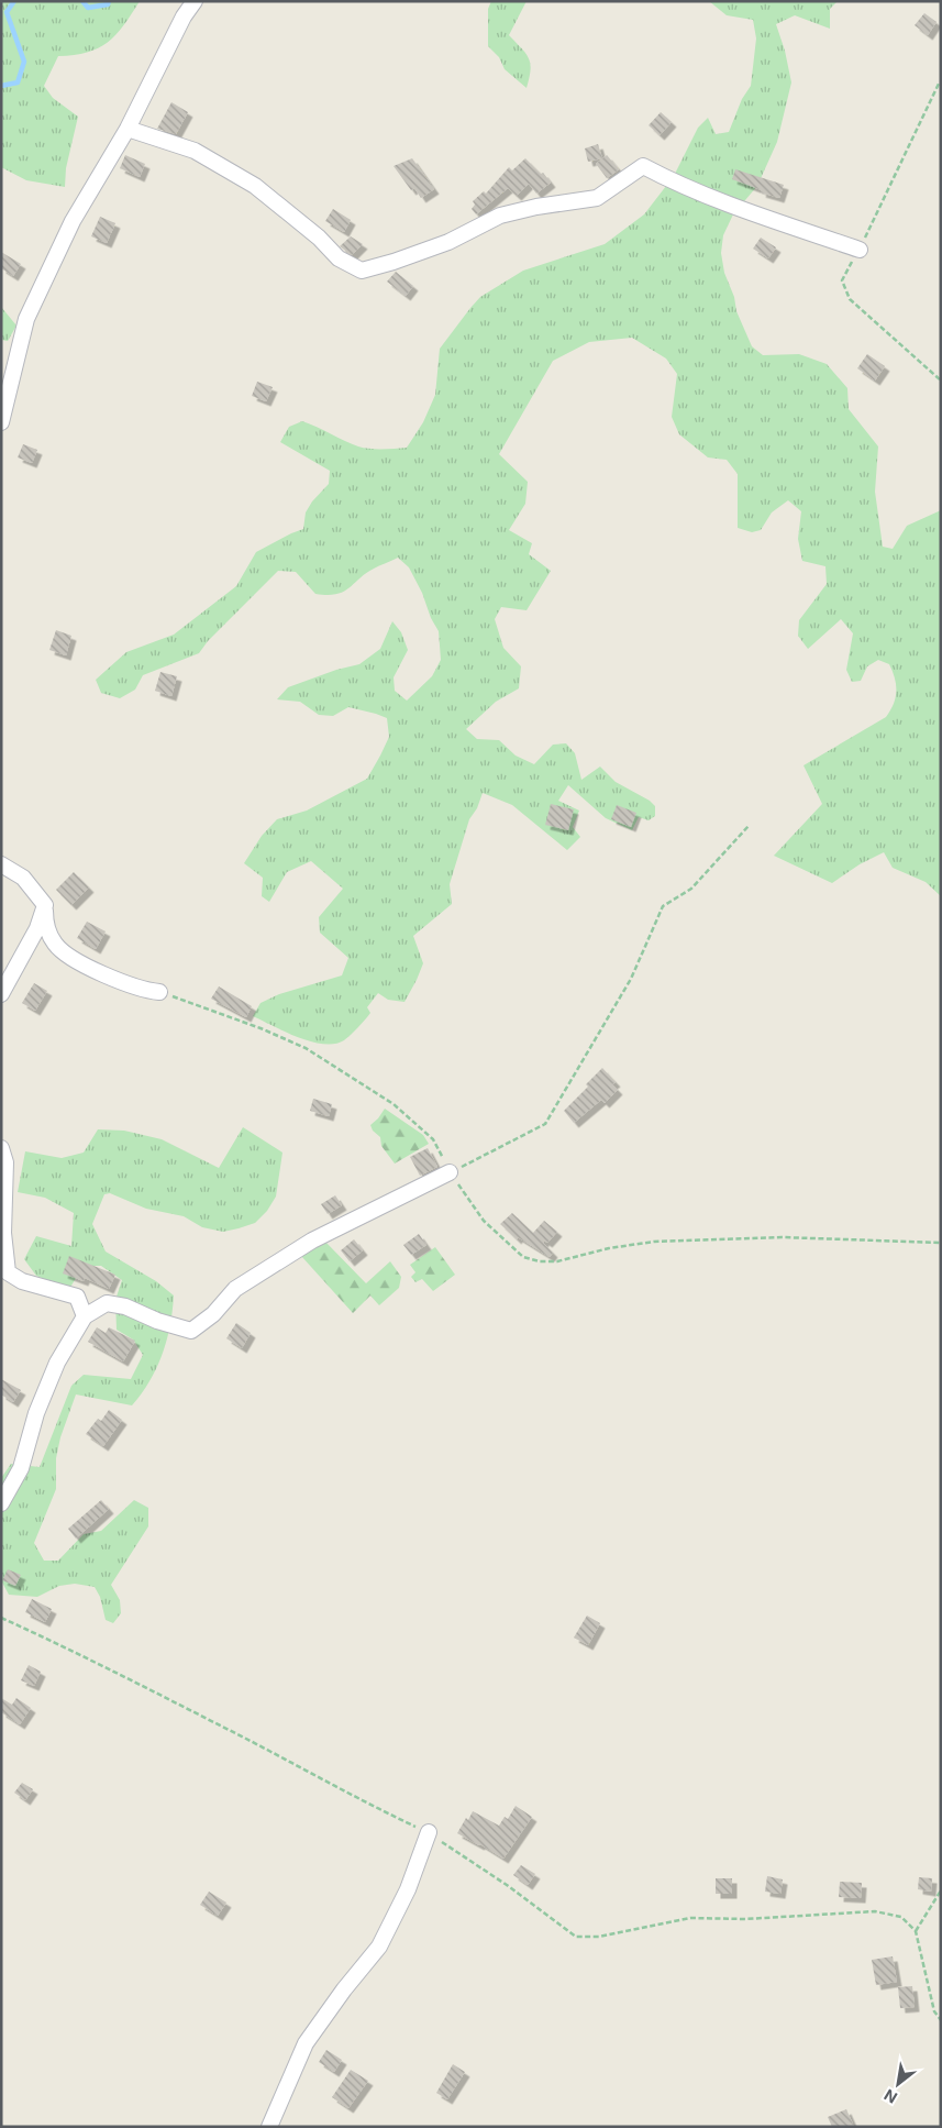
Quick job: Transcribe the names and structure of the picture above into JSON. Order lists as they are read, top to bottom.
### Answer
{
  "north": "bottom left"
}
